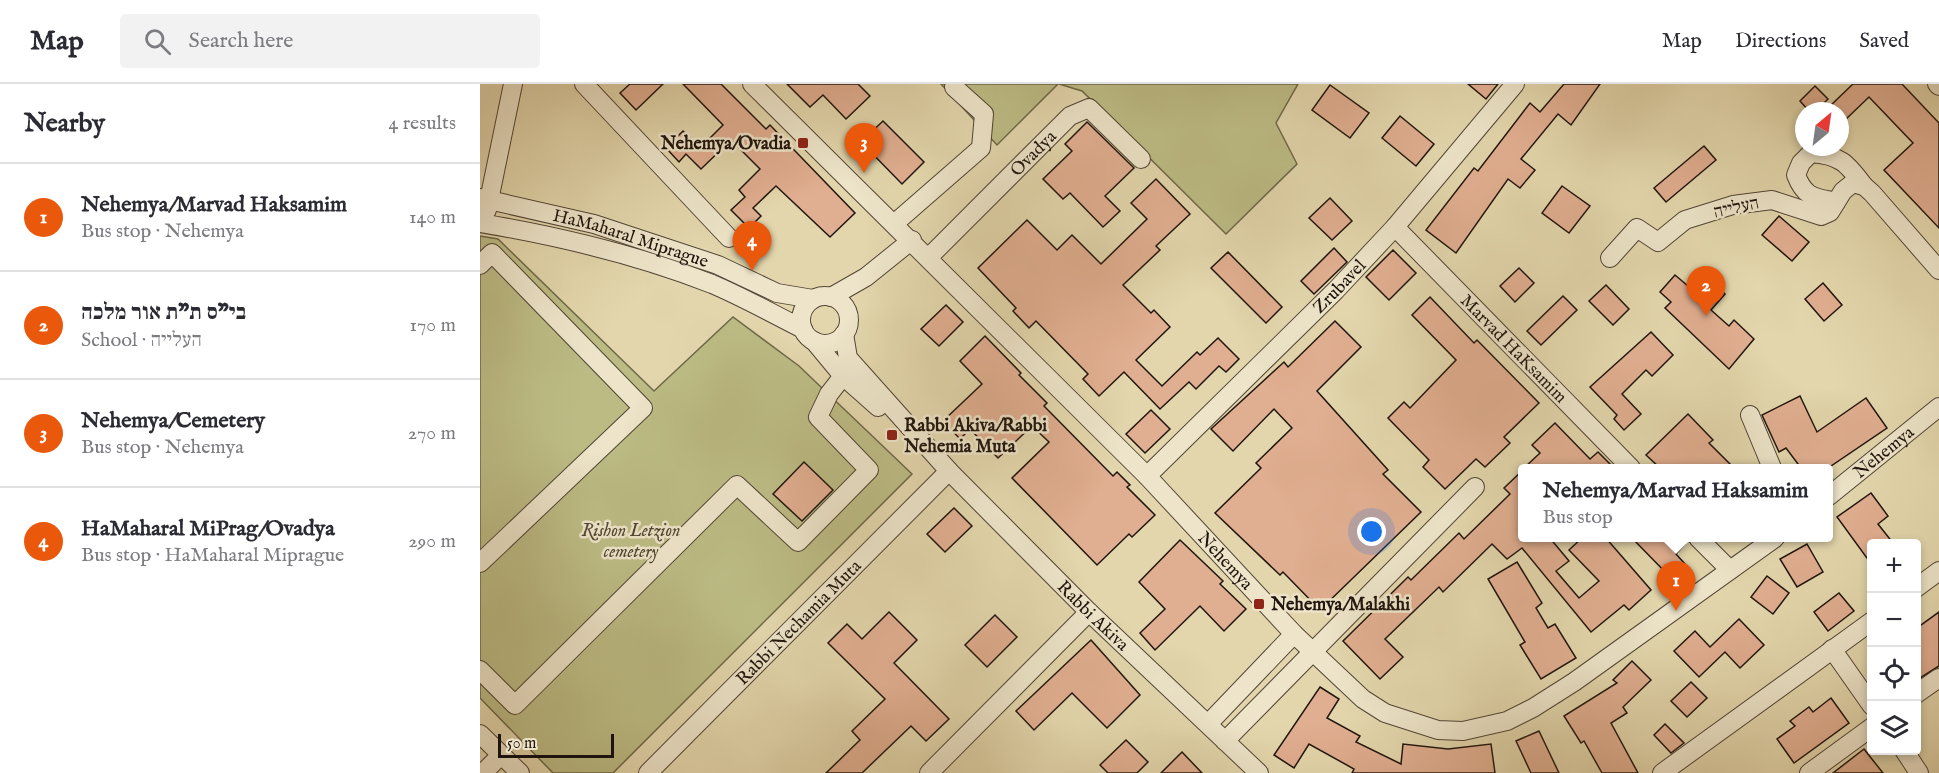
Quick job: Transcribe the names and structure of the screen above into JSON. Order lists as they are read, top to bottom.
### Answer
{
  "streets": {
    "street": [
      "Ovadya",
      "העלייה",
      "HaMaharal Miprague",
      "Zrubavel",
      "Marvad HaKsamim",
      "Nehemya",
      "Rabbi Akiva",
      "Rabbi Nechamia Muta"
    ]
  },
  "crossings": [
    ["Ovadya", "Nehemya"],
    ["HaMaharal Miprague", "Rabbi Akiva"],
    ["Zrubavel", "Marvad HaKsamim"],
    ["Zrubavel", "Nehemya"],
    ["Rabbi Akiva", "Rabbi Nechamia Muta"]
  ],
  "parks": ["Rishon Letzion cemetery"],
  "places": {
    "transit": ["Nehemya/Ovadia", "Rabbi Akiva/Rabbi Nehemia Muta", "Nehemya/Malakhi"]
  },
  "scale_bar": "50 m",
  "north": "top right",
  "page": {
    "header": "Map",
    "search": "Search here",
    "nav": ["Map", "Directions", "Saved"],
    "heading": ["Nearby", "4 results"],
    "pins": [
      "3",
      "4",
      "2",
      "1"
    ],
    "list": [
      {
        "mark": "1",
        "name": "Nehemya/Marvad Haksamim",
        "note": "Bus stop · Nehemya",
        "value": "140 m"
      },
      {
        "mark": "2",
        "name": "בי\"ס ת\"ת אור מלכה",
        "note": "School · העלייה",
        "value": "170 m"
      },
      {
        "mark": "3",
        "name": "Nehemya/Cemetery",
        "note": "Bus stop · Nehemya",
        "value": "270 m"
      },
      {
        "mark": "4",
        "name": "HaMaharal MiPrag/Ovadya",
        "note": "Bus stop · HaMaharal Miprague",
        "value": "290 m"
      }
    ],
    "popup": ["Nehemya/Marvad Haksamim", "Bus stop"],
    "map_buttons": ["+", "−"],
    "scale": "50 m"
  }
}
